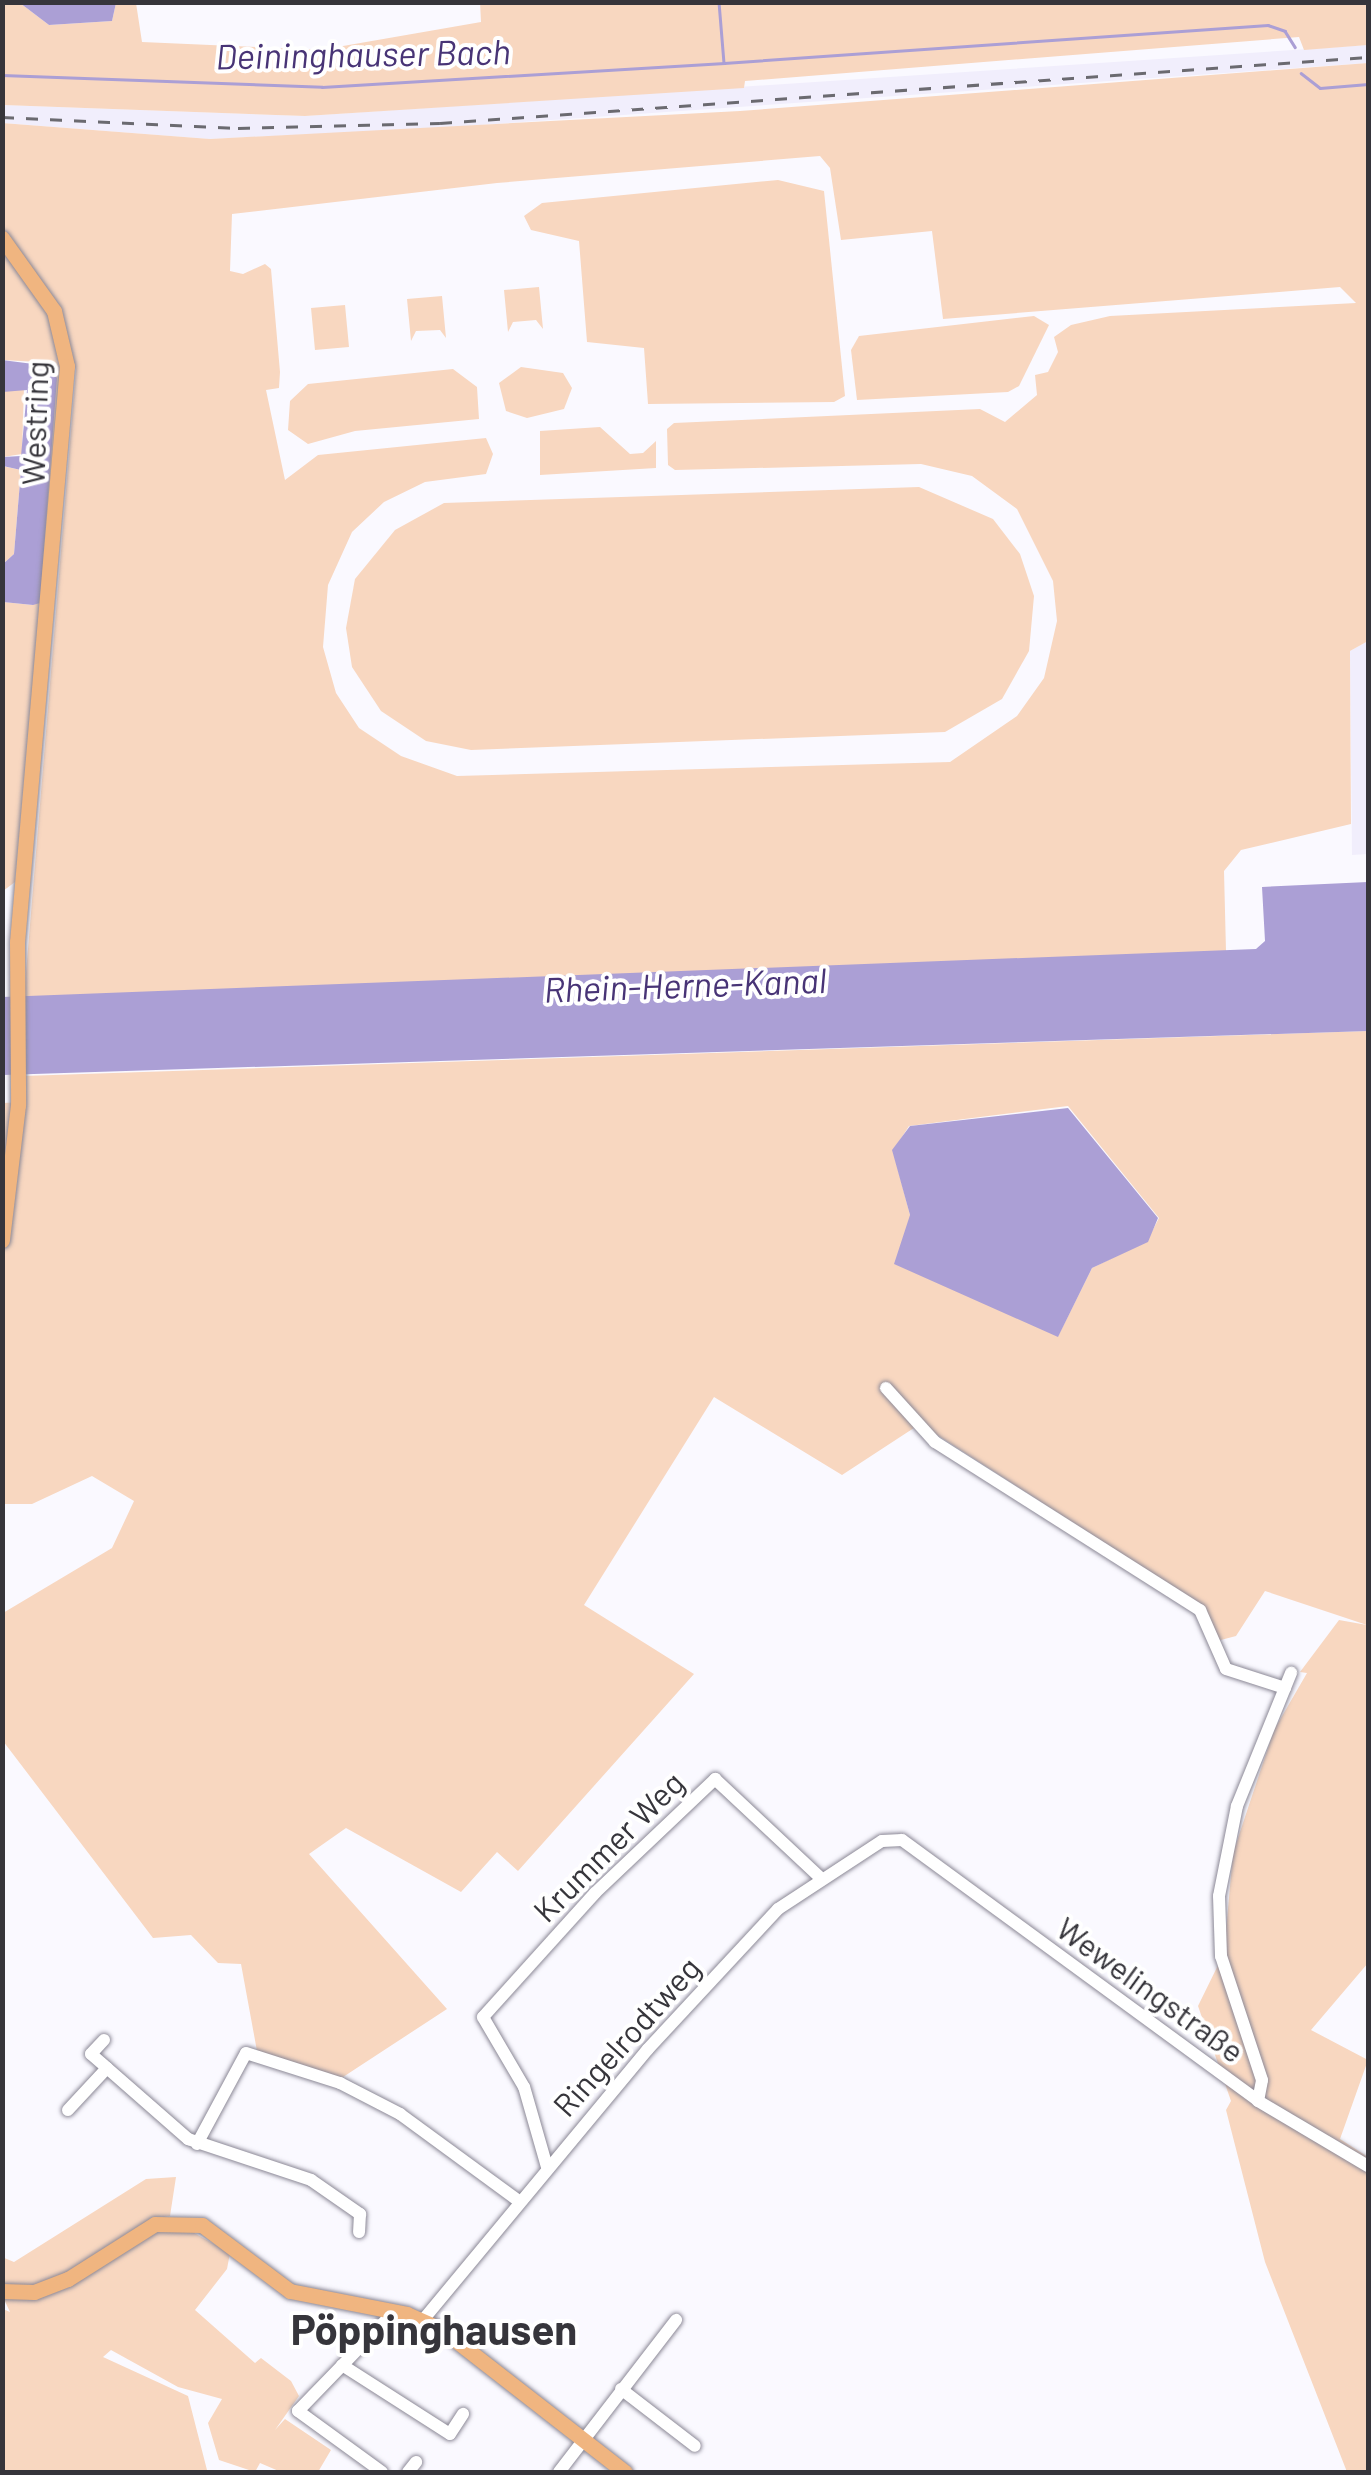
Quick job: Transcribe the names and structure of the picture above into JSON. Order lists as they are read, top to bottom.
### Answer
{
  "streets": {
    "main road": ["Westring"],
    "street": ["Krummer Weg", "Wewelingstraße", "Ringelrodtweg"]
  },
  "crossings": [
    ["Krummer Weg", "Ringelrodtweg"],
    ["Wewelingstraße", "Ringelrodtweg"]
  ],
  "districts": ["Pöppinghausen"],
  "water": ["Deininghauser Bach", "Rhein-Herne-Kanal"]
}
